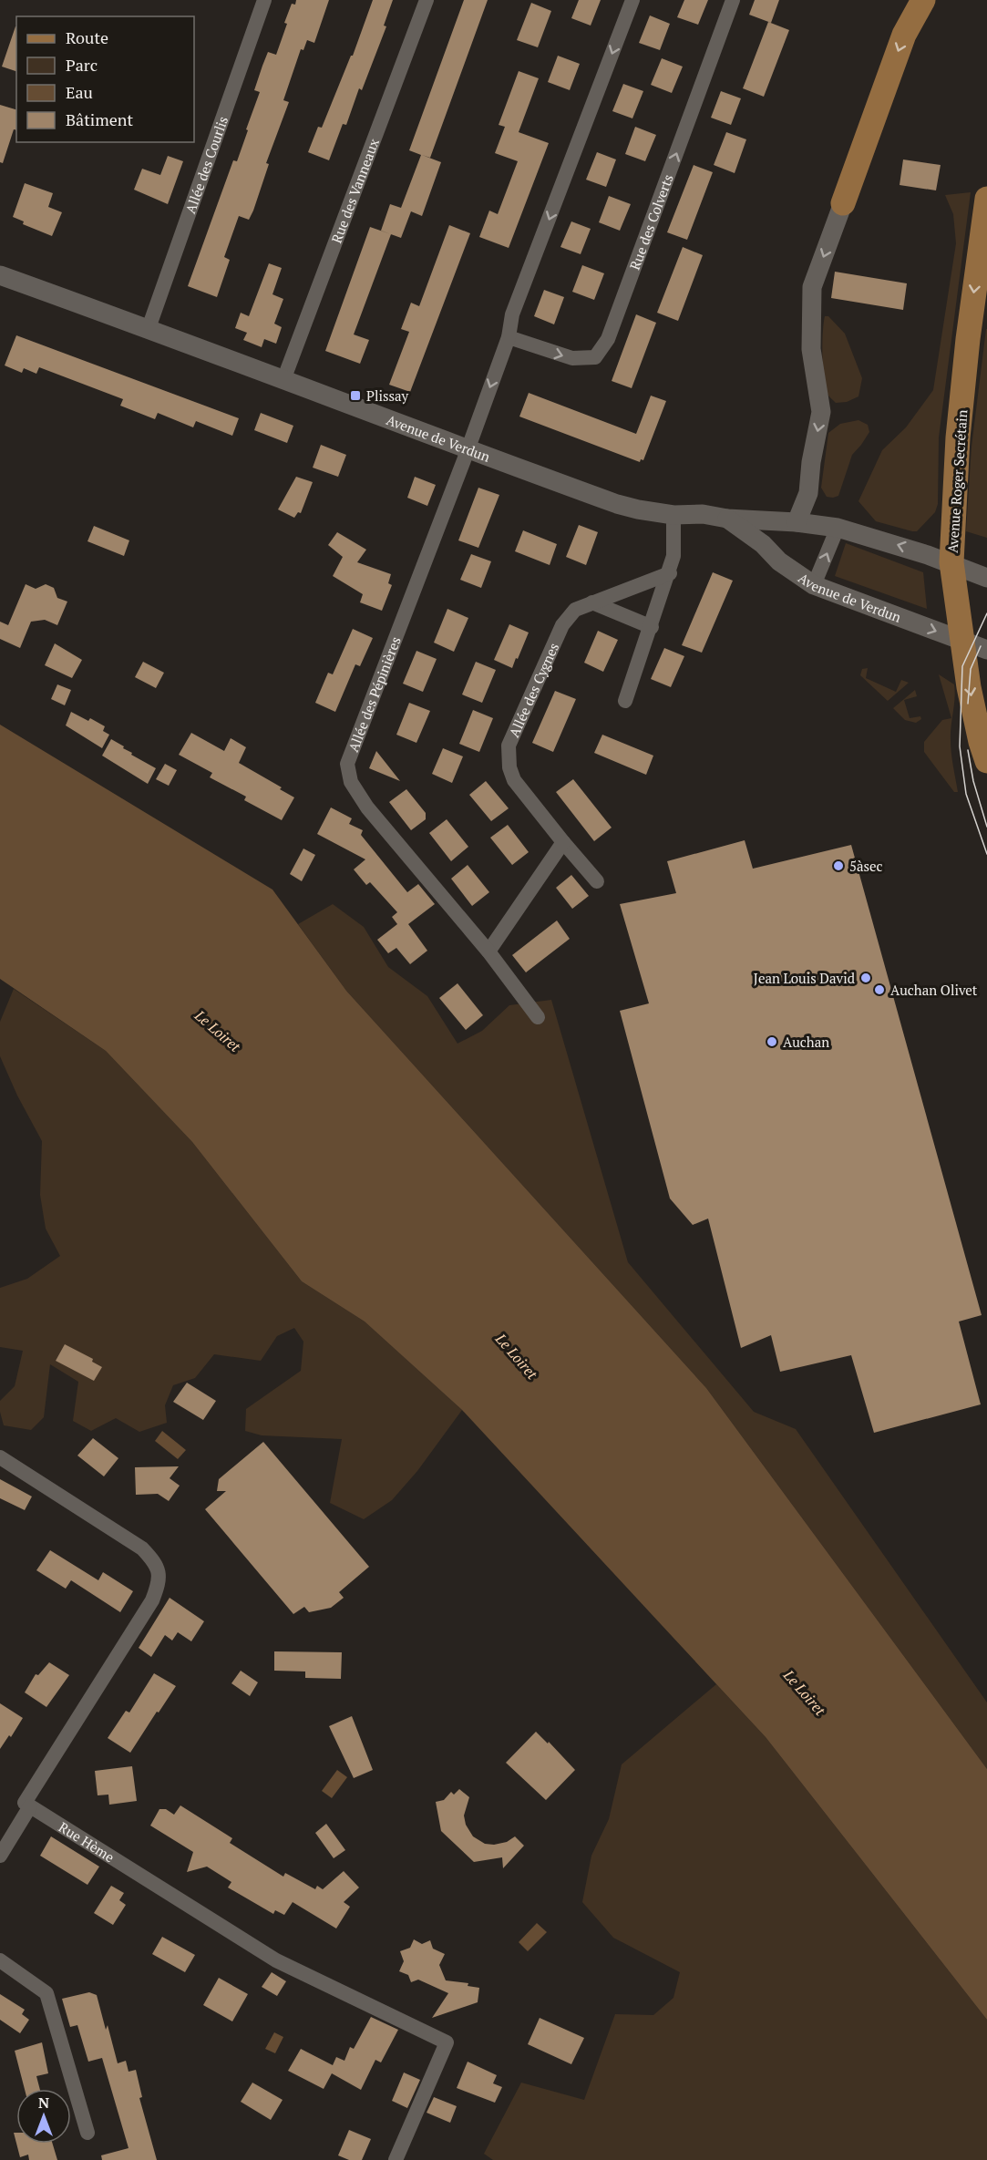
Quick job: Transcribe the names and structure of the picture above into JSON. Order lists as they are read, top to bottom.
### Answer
{
  "streets": {
    "main road": ["Avenue Roger Secrétain"],
    "street": [
      "Allée des Courlis",
      "Rue des Vanneaux",
      "Rue des Colverts",
      "Avenue de Verdun",
      "Allée des Cygnes",
      "Allée des Pépinières",
      "Rue Hème"
    ]
  },
  "crossings": [
    ["Allée des Courlis", "Avenue de Verdun"],
    ["Rue des Vanneaux", "Avenue de Verdun"],
    ["Avenue de Verdun", "Avenue Roger Secrétain"],
    ["Avenue de Verdun", "Allée des Pépinières"]
  ],
  "one_way": ["Avenue Roger Secrétain"],
  "water": ["Le Loiret"],
  "places": {
    "transit": ["Plissay"],
    "other": [
      "5àsec",
      "Jean Louis David",
      "Auchan Olivet",
      "Auchan"
    ]
  },
  "legend": [
    "Route",
    "Parc",
    "Eau",
    "Bâtiment"
  ],
  "north": "top"
}
